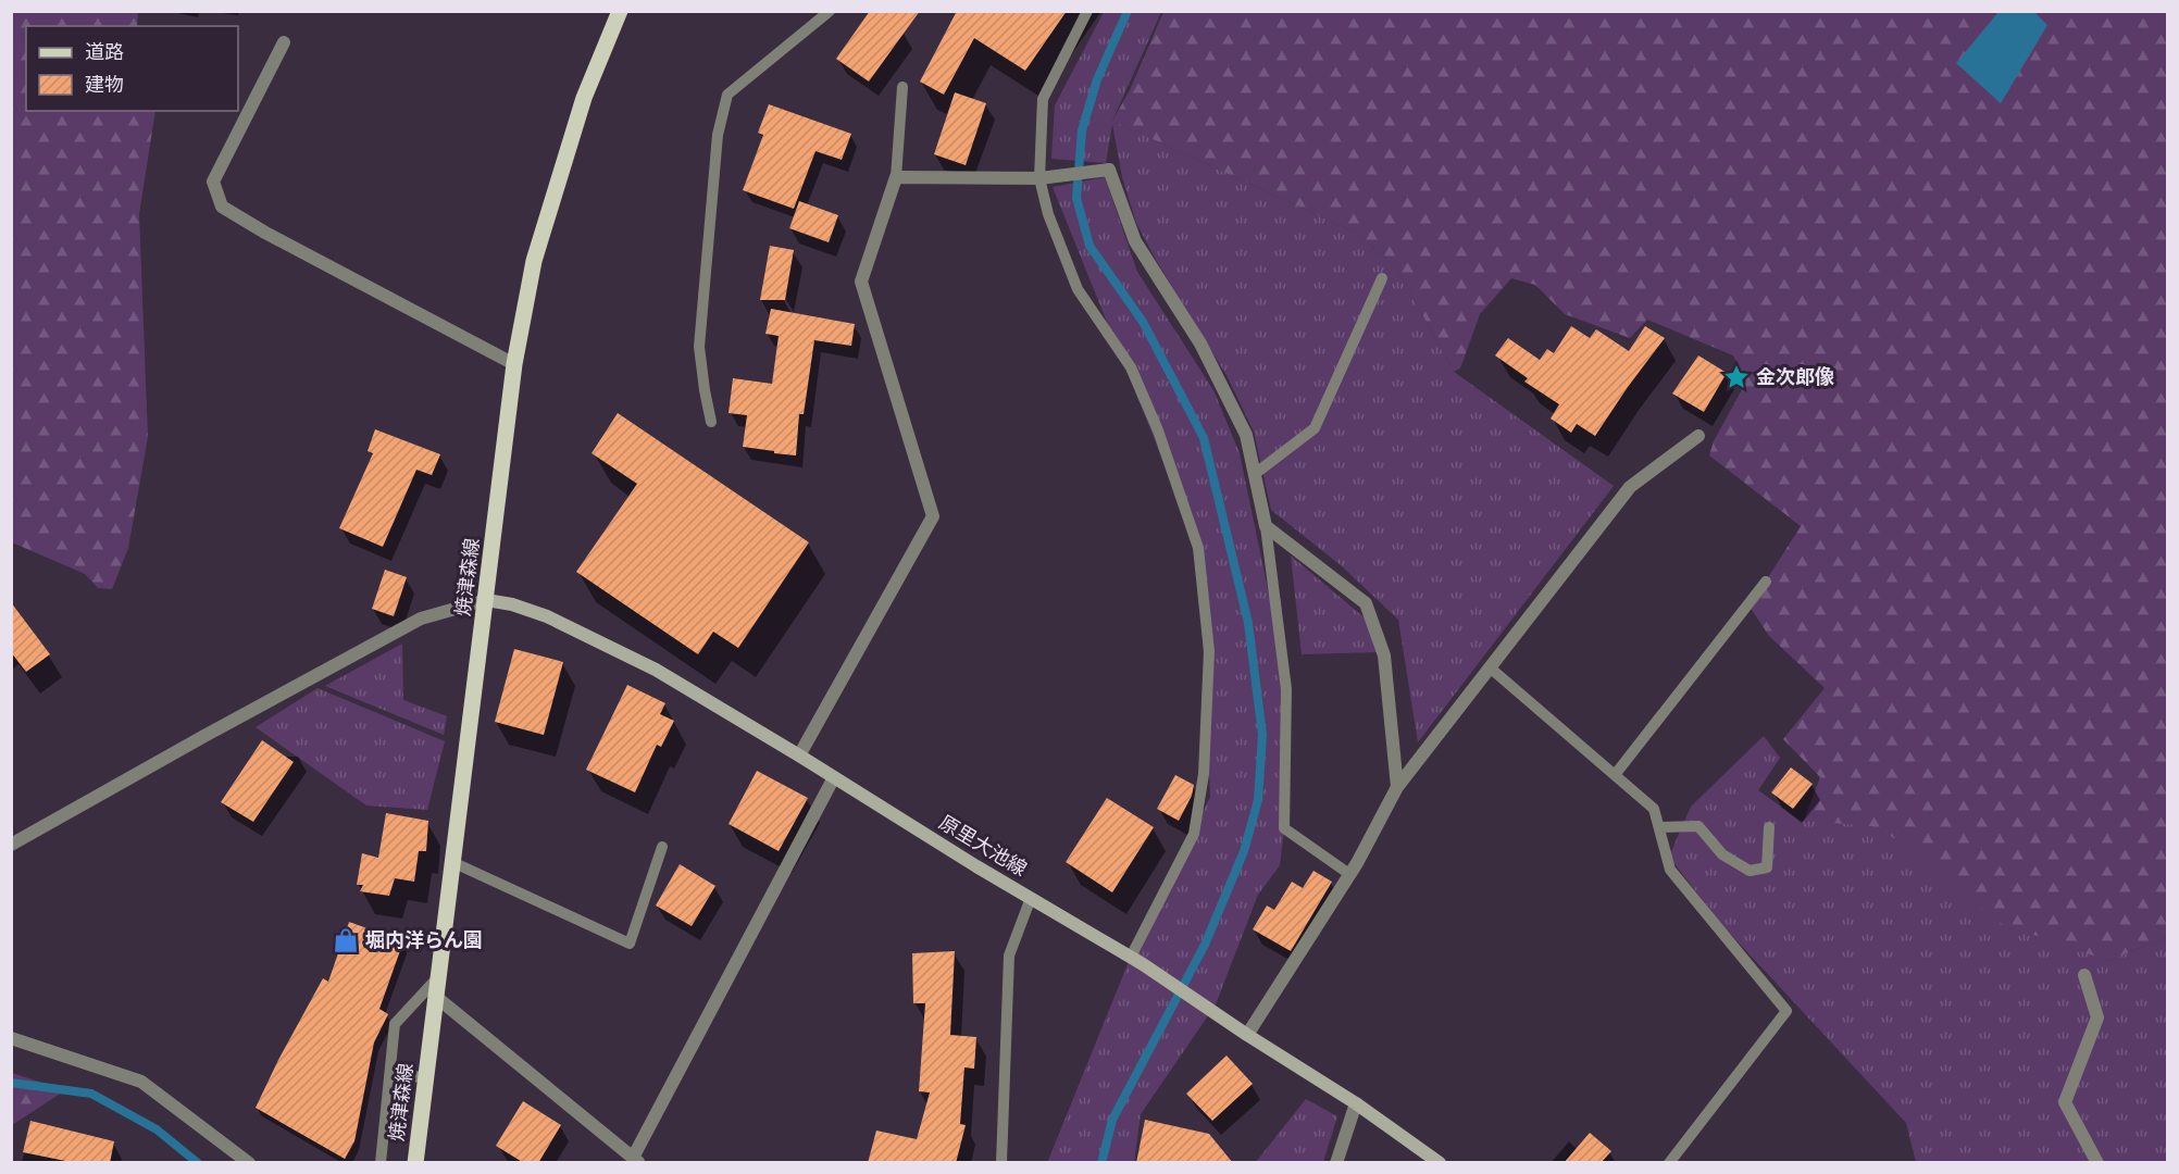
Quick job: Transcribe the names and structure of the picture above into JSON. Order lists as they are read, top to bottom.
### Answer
{
  "streets": {
    "main road": ["焼津森線", "原里大池線"]
  },
  "crossings": [
    ["焼津森線", "原里大池線"]
  ],
  "places": {
    "place": ["金次郎像"],
    "shop": ["堀内洋らん園"]
  },
  "legend": ["道路", "建物"]
}
